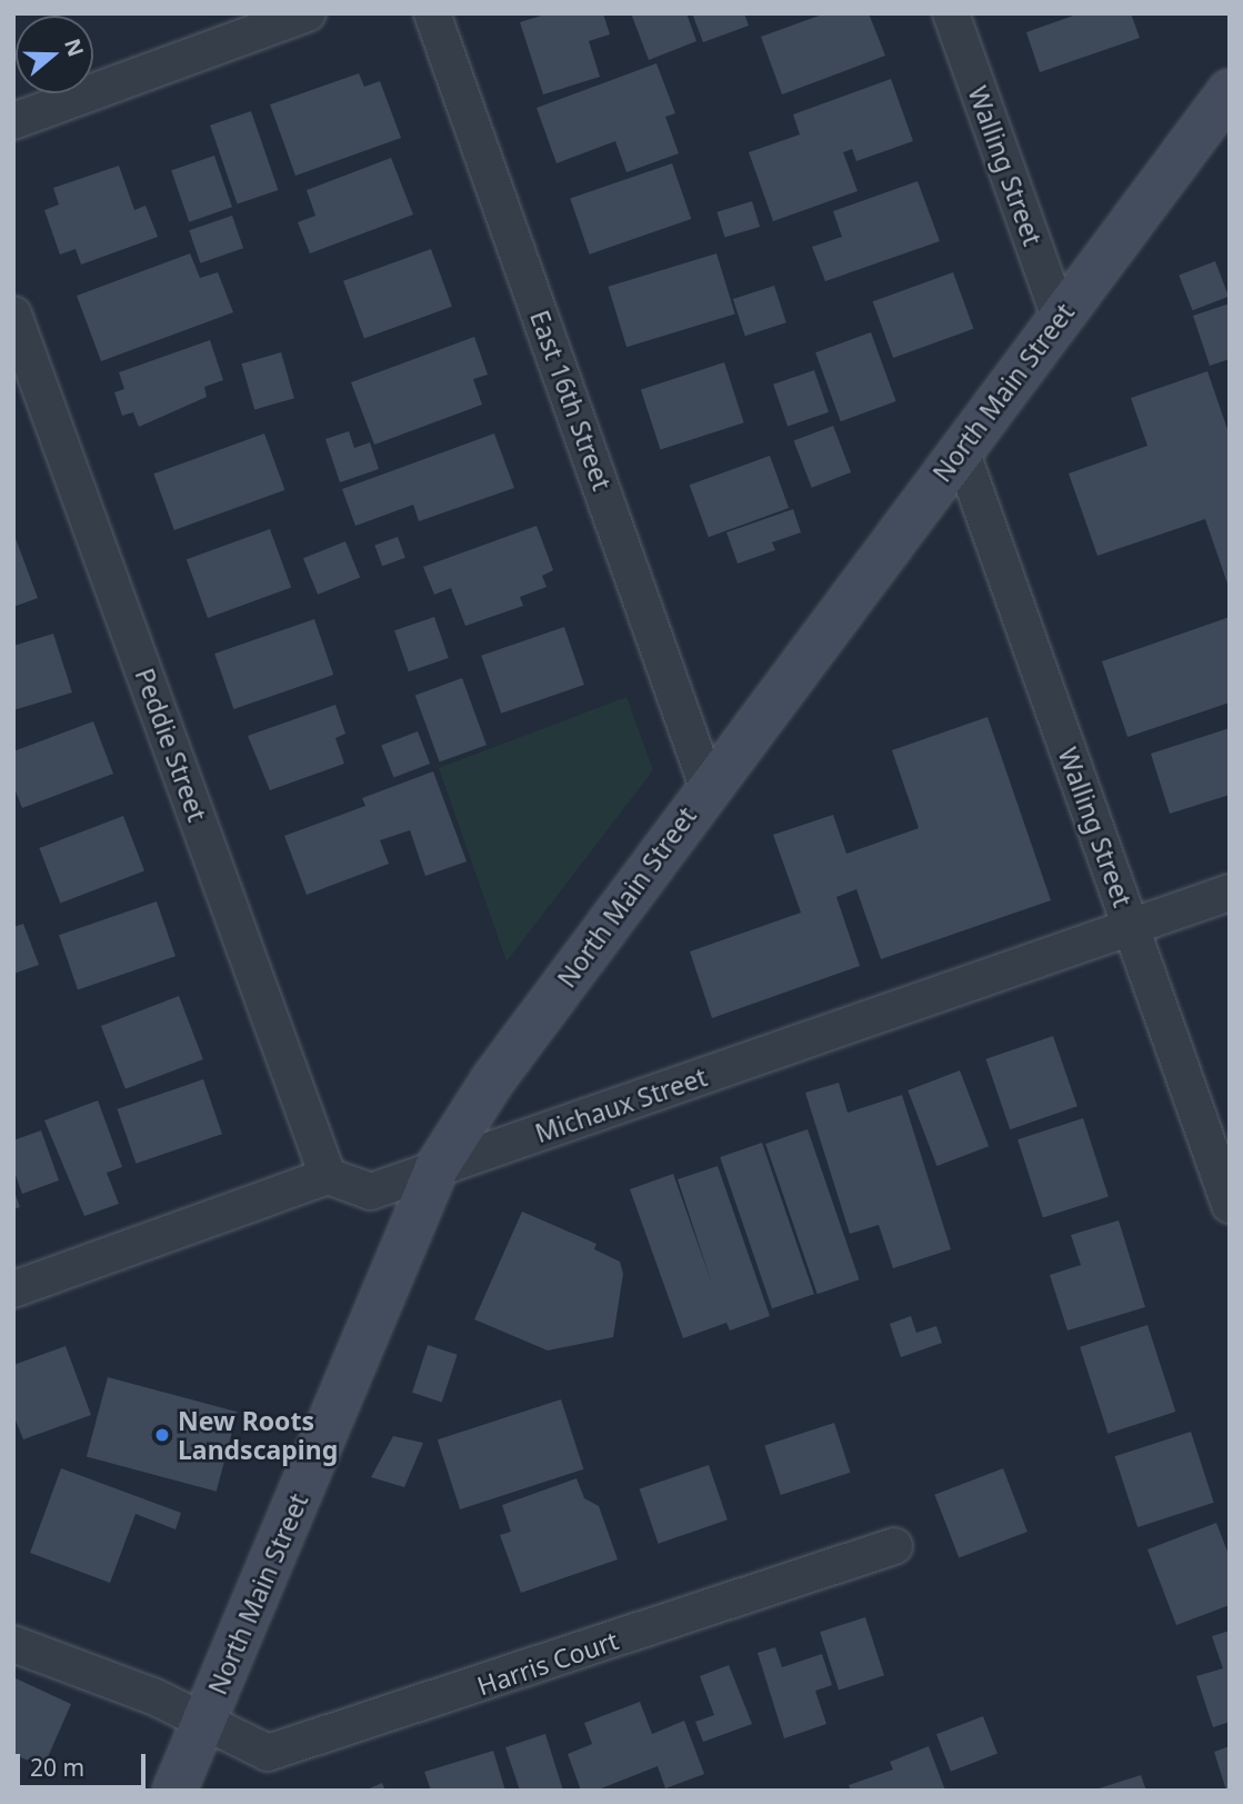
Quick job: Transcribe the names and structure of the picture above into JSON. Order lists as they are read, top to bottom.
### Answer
{
  "streets": {
    "main road": ["North Main Street"],
    "street": [
      "Walling Street",
      "East 16th Street",
      "Peddie Street",
      "Michaux Street",
      "Harris Court"
    ]
  },
  "crossings": [
    ["Walling Street", "North Main Street"],
    ["Walling Street", "Michaux Street"],
    ["North Main Street", "East 16th Street"],
    ["North Main Street", "Michaux Street"],
    ["North Main Street", "Harris Court"],
    ["Peddie Street", "Michaux Street"]
  ],
  "places": ["New Roots Landscaping"],
  "scale_bar": "20 m",
  "north": "right"
}
